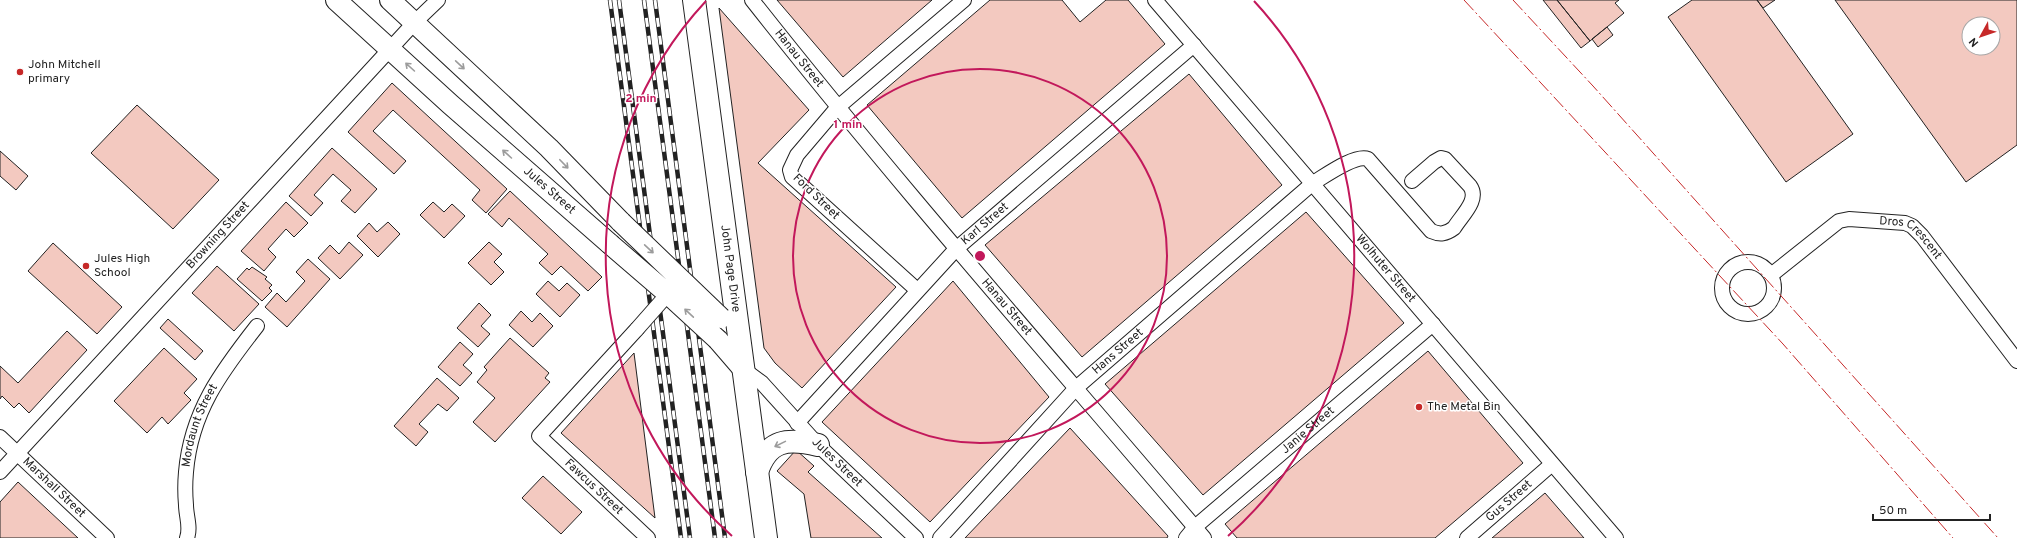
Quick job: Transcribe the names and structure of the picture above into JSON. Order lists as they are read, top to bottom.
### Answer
{
  "streets": {
    "main road": ["Jules Street", "John Page Drive"],
    "street": [
      "Hanau Street",
      "Ford Street",
      "Karl Street",
      "Browning Street",
      "Dros Crescent",
      "Wolhuter Street",
      "Hans Street",
      "Mordaunt Street",
      "Janie Street",
      "Marshall Street",
      "Fawcus Street",
      "Gus Street"
    ]
  },
  "crossings": [
    ["Hanau Street", "Ford Street"],
    ["Hanau Street", "Karl Street"],
    ["Hanau Street", "Hans Street"],
    ["Hanau Street", "Janie Street"],
    ["Jules Street", "Karl Street"],
    ["Jules Street", "Browning Street"],
    ["Jules Street", "John Page Drive"],
    ["Jules Street", "Fawcus Street"],
    ["Ford Street", "Karl Street"],
    ["Karl Street", "Wolhuter Street"],
    ["Browning Street", "Marshall Street"],
    ["Wolhuter Street", "Hans Street"],
    ["Wolhuter Street", "Janie Street"],
    ["Wolhuter Street", "Gus Street"]
  ],
  "places": ["John Mitchell primary", "Jules High School", "The Metal Bin"],
  "scale_bar": "50 m",
  "north": "bottom left",
  "rings": ["2 min", "1 min"]
}
